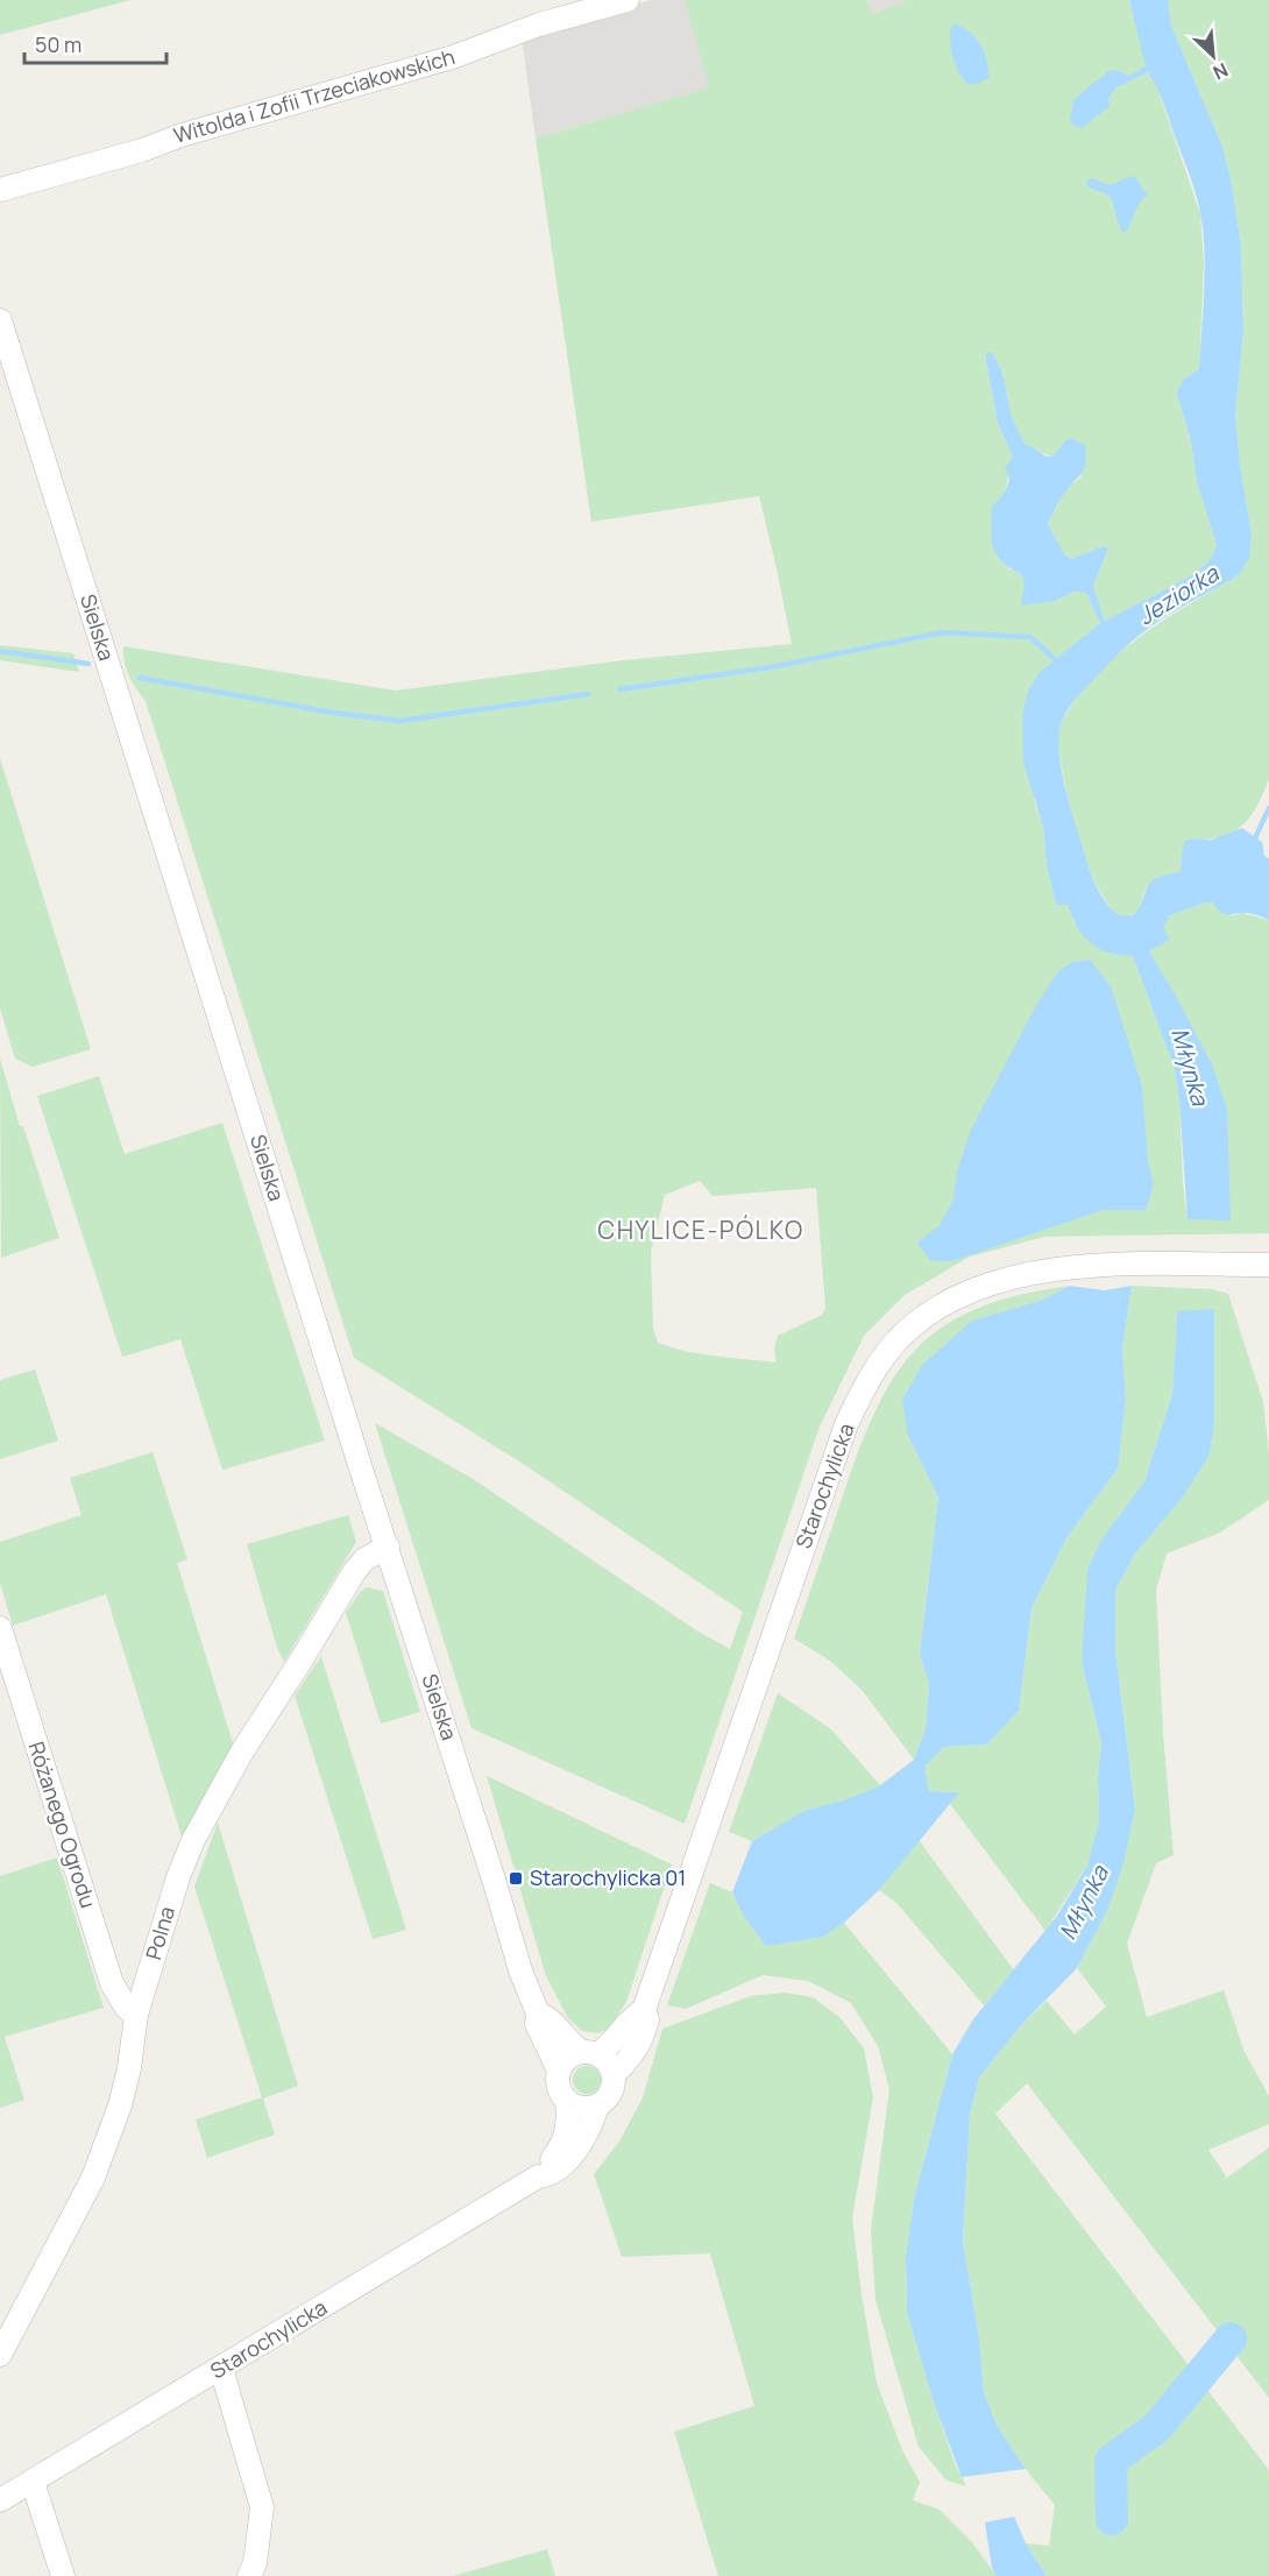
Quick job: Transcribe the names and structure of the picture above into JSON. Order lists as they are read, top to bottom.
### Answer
{
  "streets": {
    "street": [
      "Witolda i Zofii Trzeciakowskich",
      "Sielska",
      "Starochylicka",
      "Różanego Ogrodu",
      "Polna"
    ]
  },
  "crossings": [
    ["Sielska", "Starochylicka"],
    ["Sielska", "Polna"],
    ["Różanego Ogrodu", "Polna"]
  ],
  "districts": ["CHYLICE-PÓLKO"],
  "water": ["Jeziorka", "Młynka"],
  "places": {
    "transit": ["Starochylicka 01"]
  },
  "scale_bar": "50 m",
  "north": "bottom right"
}
